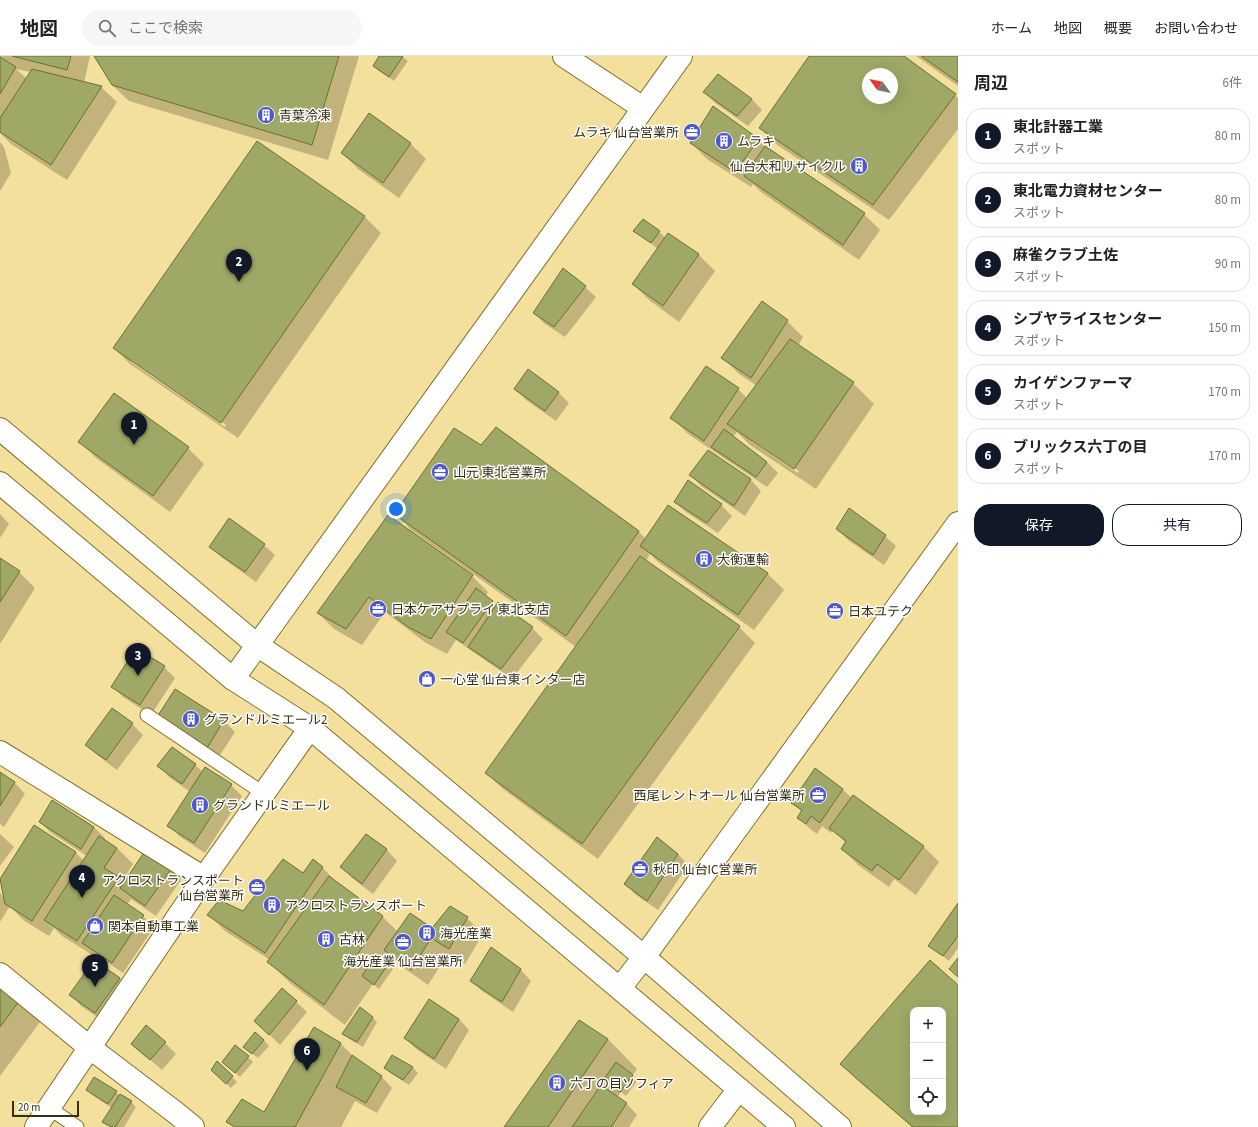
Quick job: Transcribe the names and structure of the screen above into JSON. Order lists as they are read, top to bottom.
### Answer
{
  "places": {
    "building": [
      "青葉冷凍",
      "ムラキ",
      "仙台大和リサイクル",
      "大衡運輸",
      "グランドルミエール2",
      "グランドルミエール",
      "アクロストランスポート",
      "海光産業",
      "古林",
      "六丁の目ソフィア"
    ],
    "office": [
      "ムラキ 仙台営業所",
      "山元 東北営業所",
      "日本ケアサプライ 東北支店",
      "日本ユテク",
      "西尾レントオール 仙台営業所",
      "秋印 仙台IC営業所",
      "アクロストランスポート 仙台営業所",
      "海光産業 仙台営業所"
    ],
    "shop": ["一心堂 仙台東インター店", "関本自動車工業"]
  },
  "scale_bar": "20 m",
  "north": "top left",
  "page": {
    "header": "地図",
    "search": "ここで検索",
    "nav": [
      "ホーム",
      "地図",
      "概要",
      "お問い合わせ"
    ],
    "heading": ["周辺", "6件"],
    "list": [
      {
        "mark": "1",
        "name": "東北計器工業",
        "note": "スポット",
        "value": "80 m"
      },
      {
        "mark": "2",
        "name": "東北電力資材センター",
        "note": "スポット",
        "value": "80 m"
      },
      {
        "mark": "3",
        "name": "麻雀クラブ土佐",
        "note": "スポット",
        "value": "90 m"
      },
      {
        "mark": "4",
        "name": "シブヤライスセンター",
        "note": "スポット",
        "value": "150 m"
      },
      {
        "mark": "5",
        "name": "カイゲンファーマ",
        "note": "スポット",
        "value": "170 m"
      },
      {
        "mark": "6",
        "name": "ブリックス六丁の目",
        "note": "スポット",
        "value": "170 m"
      }
    ],
    "pins": [
      "2",
      "1",
      "3",
      "4",
      "5",
      "6"
    ],
    "buttons": ["保存", "共有"],
    "map_buttons": ["+", "−"],
    "scale": "20 m"
  }
}
